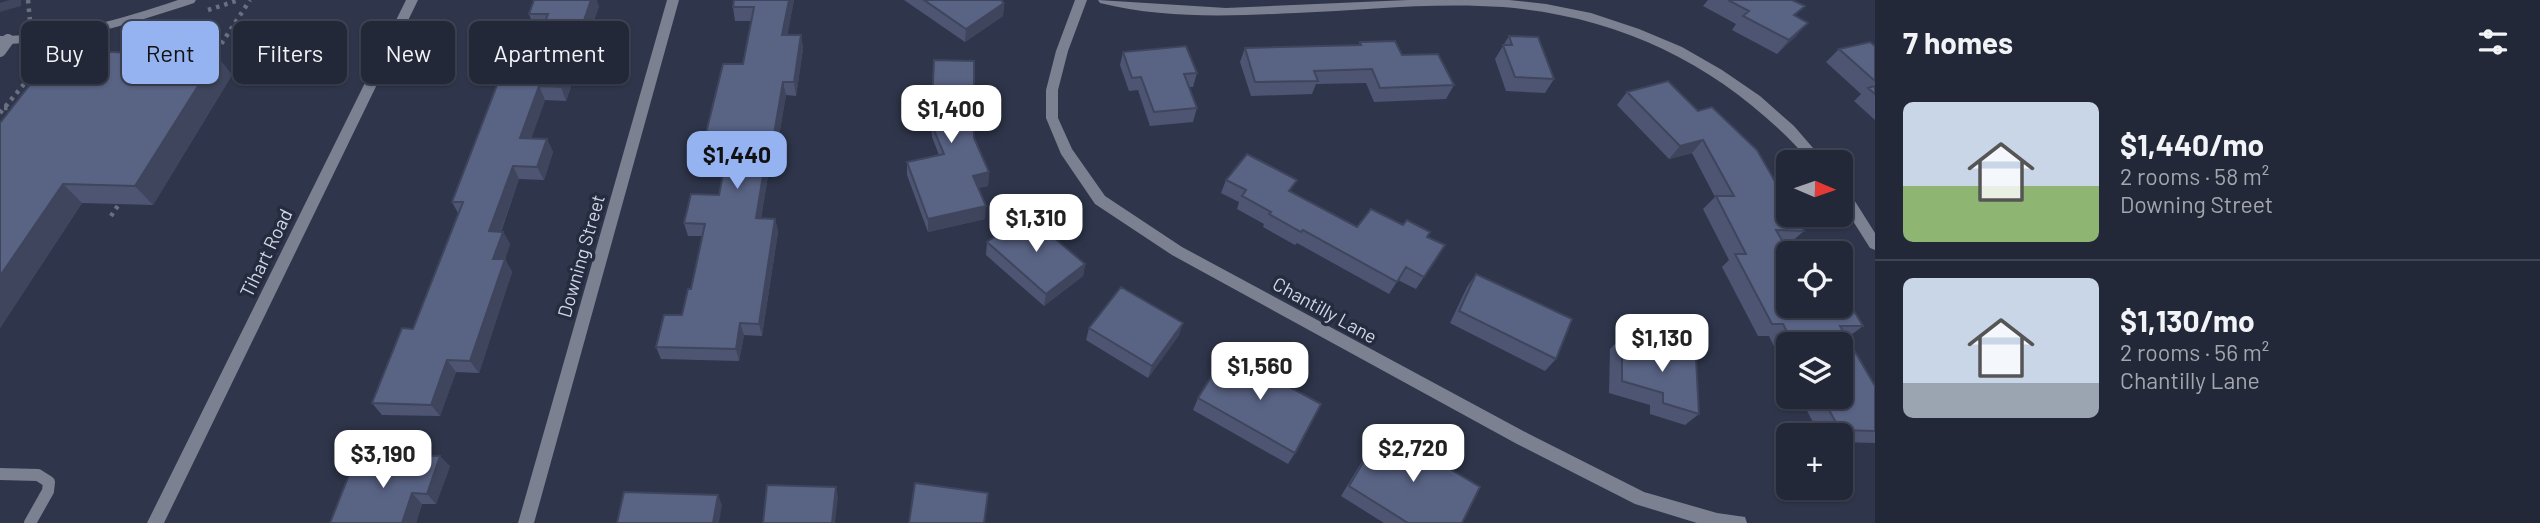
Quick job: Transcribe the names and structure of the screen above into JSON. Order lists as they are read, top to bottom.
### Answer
{
  "streets": {
    "street": ["Tihart Road", "Downing Street", "Chantilly Lane"]
  },
  "north": "right",
  "page": {
    "heading": "7 homes",
    "chip": [
      "Buy",
      "Rent",
      "Filters",
      "New",
      "Apartment"
    ],
    "list": [
      {
        "name": "$1,440/mo",
        "note": "2 rooms · 58 m² · Downing Street"
      },
      {
        "name": "$1,130/mo",
        "note": "2 rooms · 56 m² · Chantilly Lane"
      }
    ],
    "price": [
      "$1,400",
      "$1,440",
      "$1,310",
      "$1,130",
      "$1,560",
      "$2,720",
      "$3,190"
    ],
    "map_buttons": "+"
  }
}
